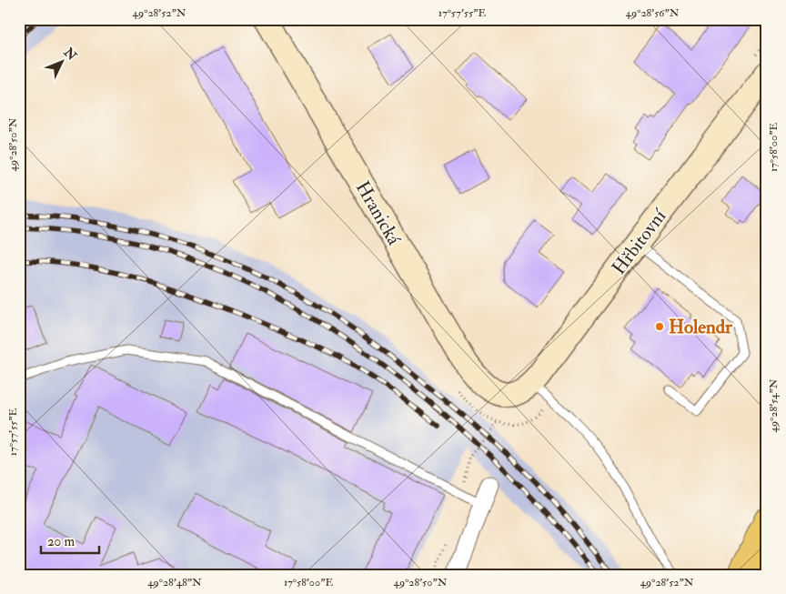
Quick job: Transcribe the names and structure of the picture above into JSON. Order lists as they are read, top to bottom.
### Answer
{
  "streets": {
    "street": ["Hranická", "Hřbitovní"]
  },
  "crossings": [
    ["Hranická", "Hřbitovní"]
  ],
  "places": ["Holendr"],
  "scale_bar": "20 m",
  "north": "top right",
  "coordinates": [
    "49°28'52\"N",
    "17°57'55\"E",
    "49°28'56\"N",
    "49°28'50\"N",
    "17°58'00\"E",
    "49°28'54\"N",
    "49°28'48\"N"
  ]
}
